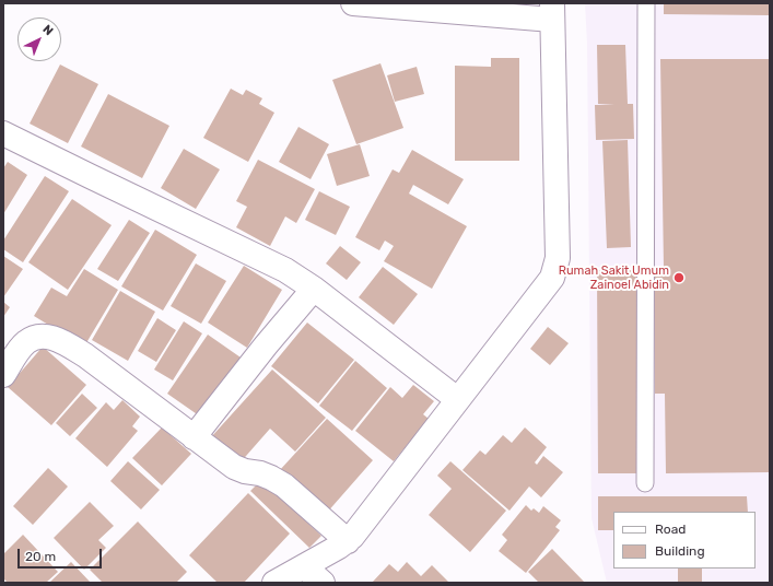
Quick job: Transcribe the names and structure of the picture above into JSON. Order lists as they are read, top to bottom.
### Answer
{
  "places": ["Rumah Sakit Umum Zainoel Abidin"],
  "legend": ["Road", "Building"],
  "scale_bar": "20 m",
  "north": "top right"
}
